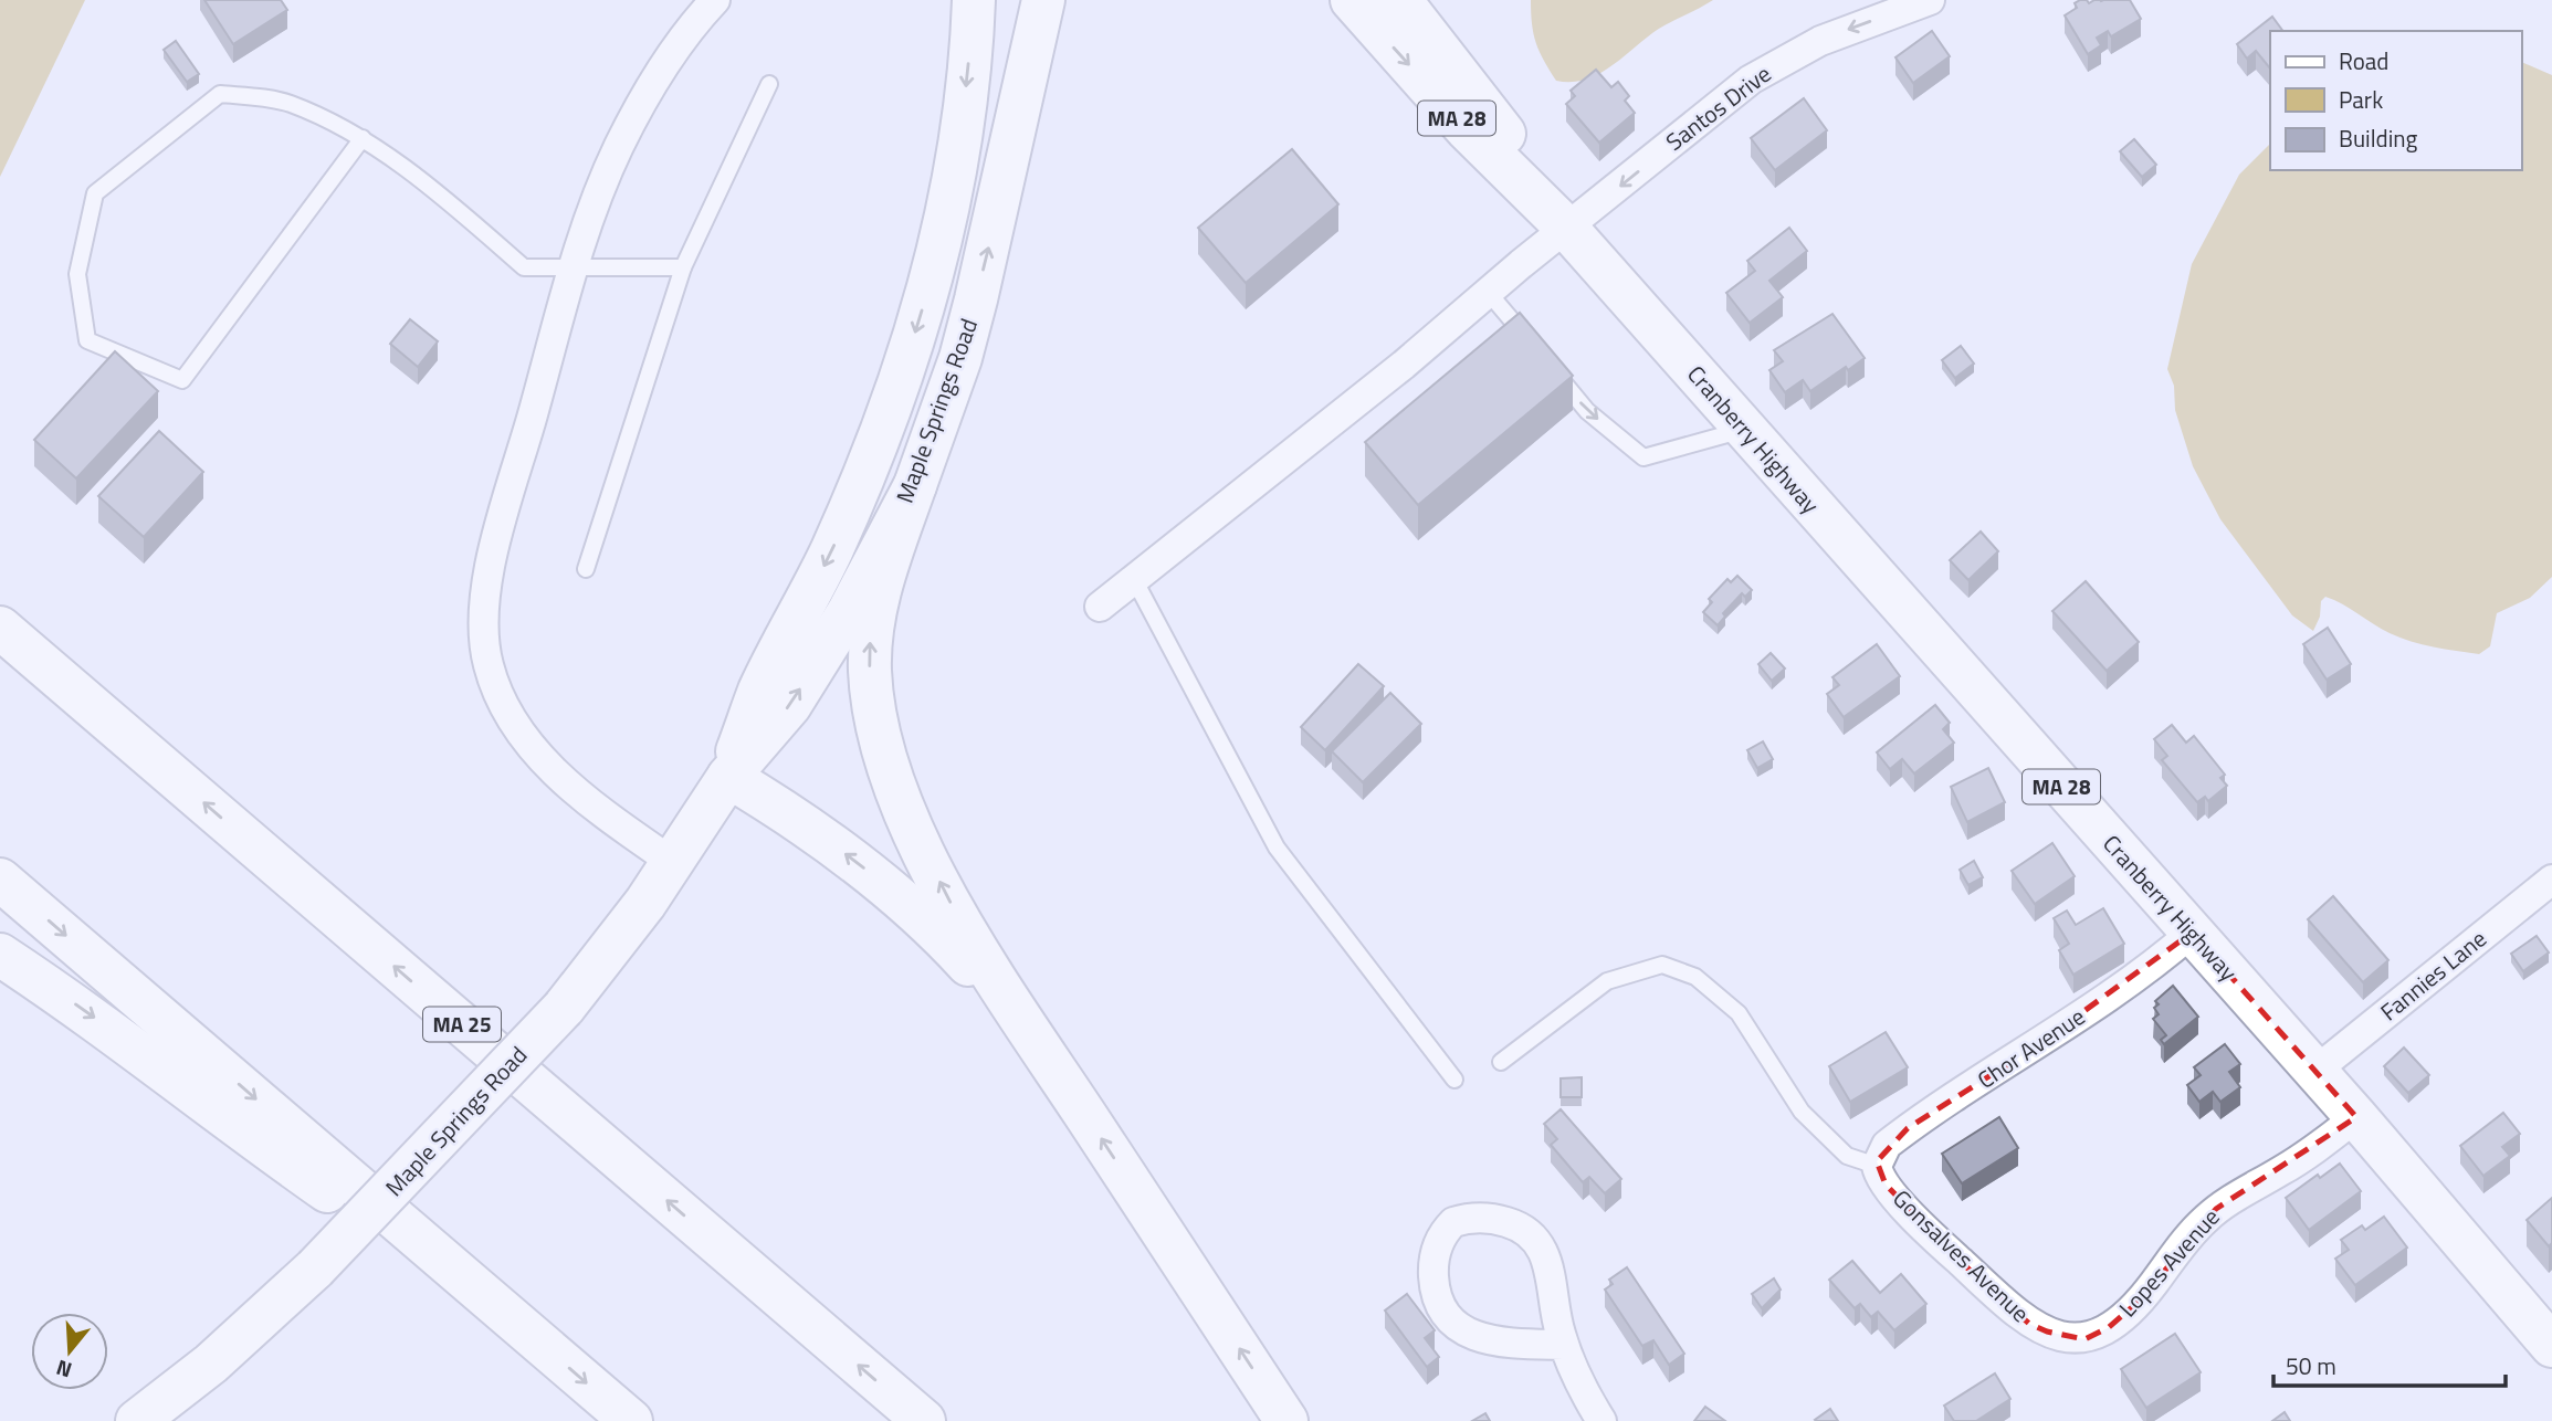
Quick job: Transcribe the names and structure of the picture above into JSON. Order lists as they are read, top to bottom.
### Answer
{
  "streets": {
    "main road": [
      "MA 28",
      "Maple Springs Road",
      "Cranberry Highway",
      "MA 25"
    ],
    "street": [
      "Santos Drive",
      "Fannies Lane",
      "Chor Avenue",
      "Gonsalves Avenue",
      "Lopes Avenue"
    ]
  },
  "crossings": [
    ["Santos Drive", "Cranberry Highway"],
    ["Cranberry Highway", "Fannies Lane"],
    ["Cranberry Highway", "Chor Avenue"],
    ["Cranberry Highway", "Lopes Avenue"],
    ["Chor Avenue", "Gonsalves Avenue"],
    ["Gonsalves Avenue", "Lopes Avenue"]
  ],
  "one_way": ["Santos Drive"],
  "legend": ["Road", "Park", "Building"],
  "scale_bar": "50 m",
  "north": "bottom"
}
